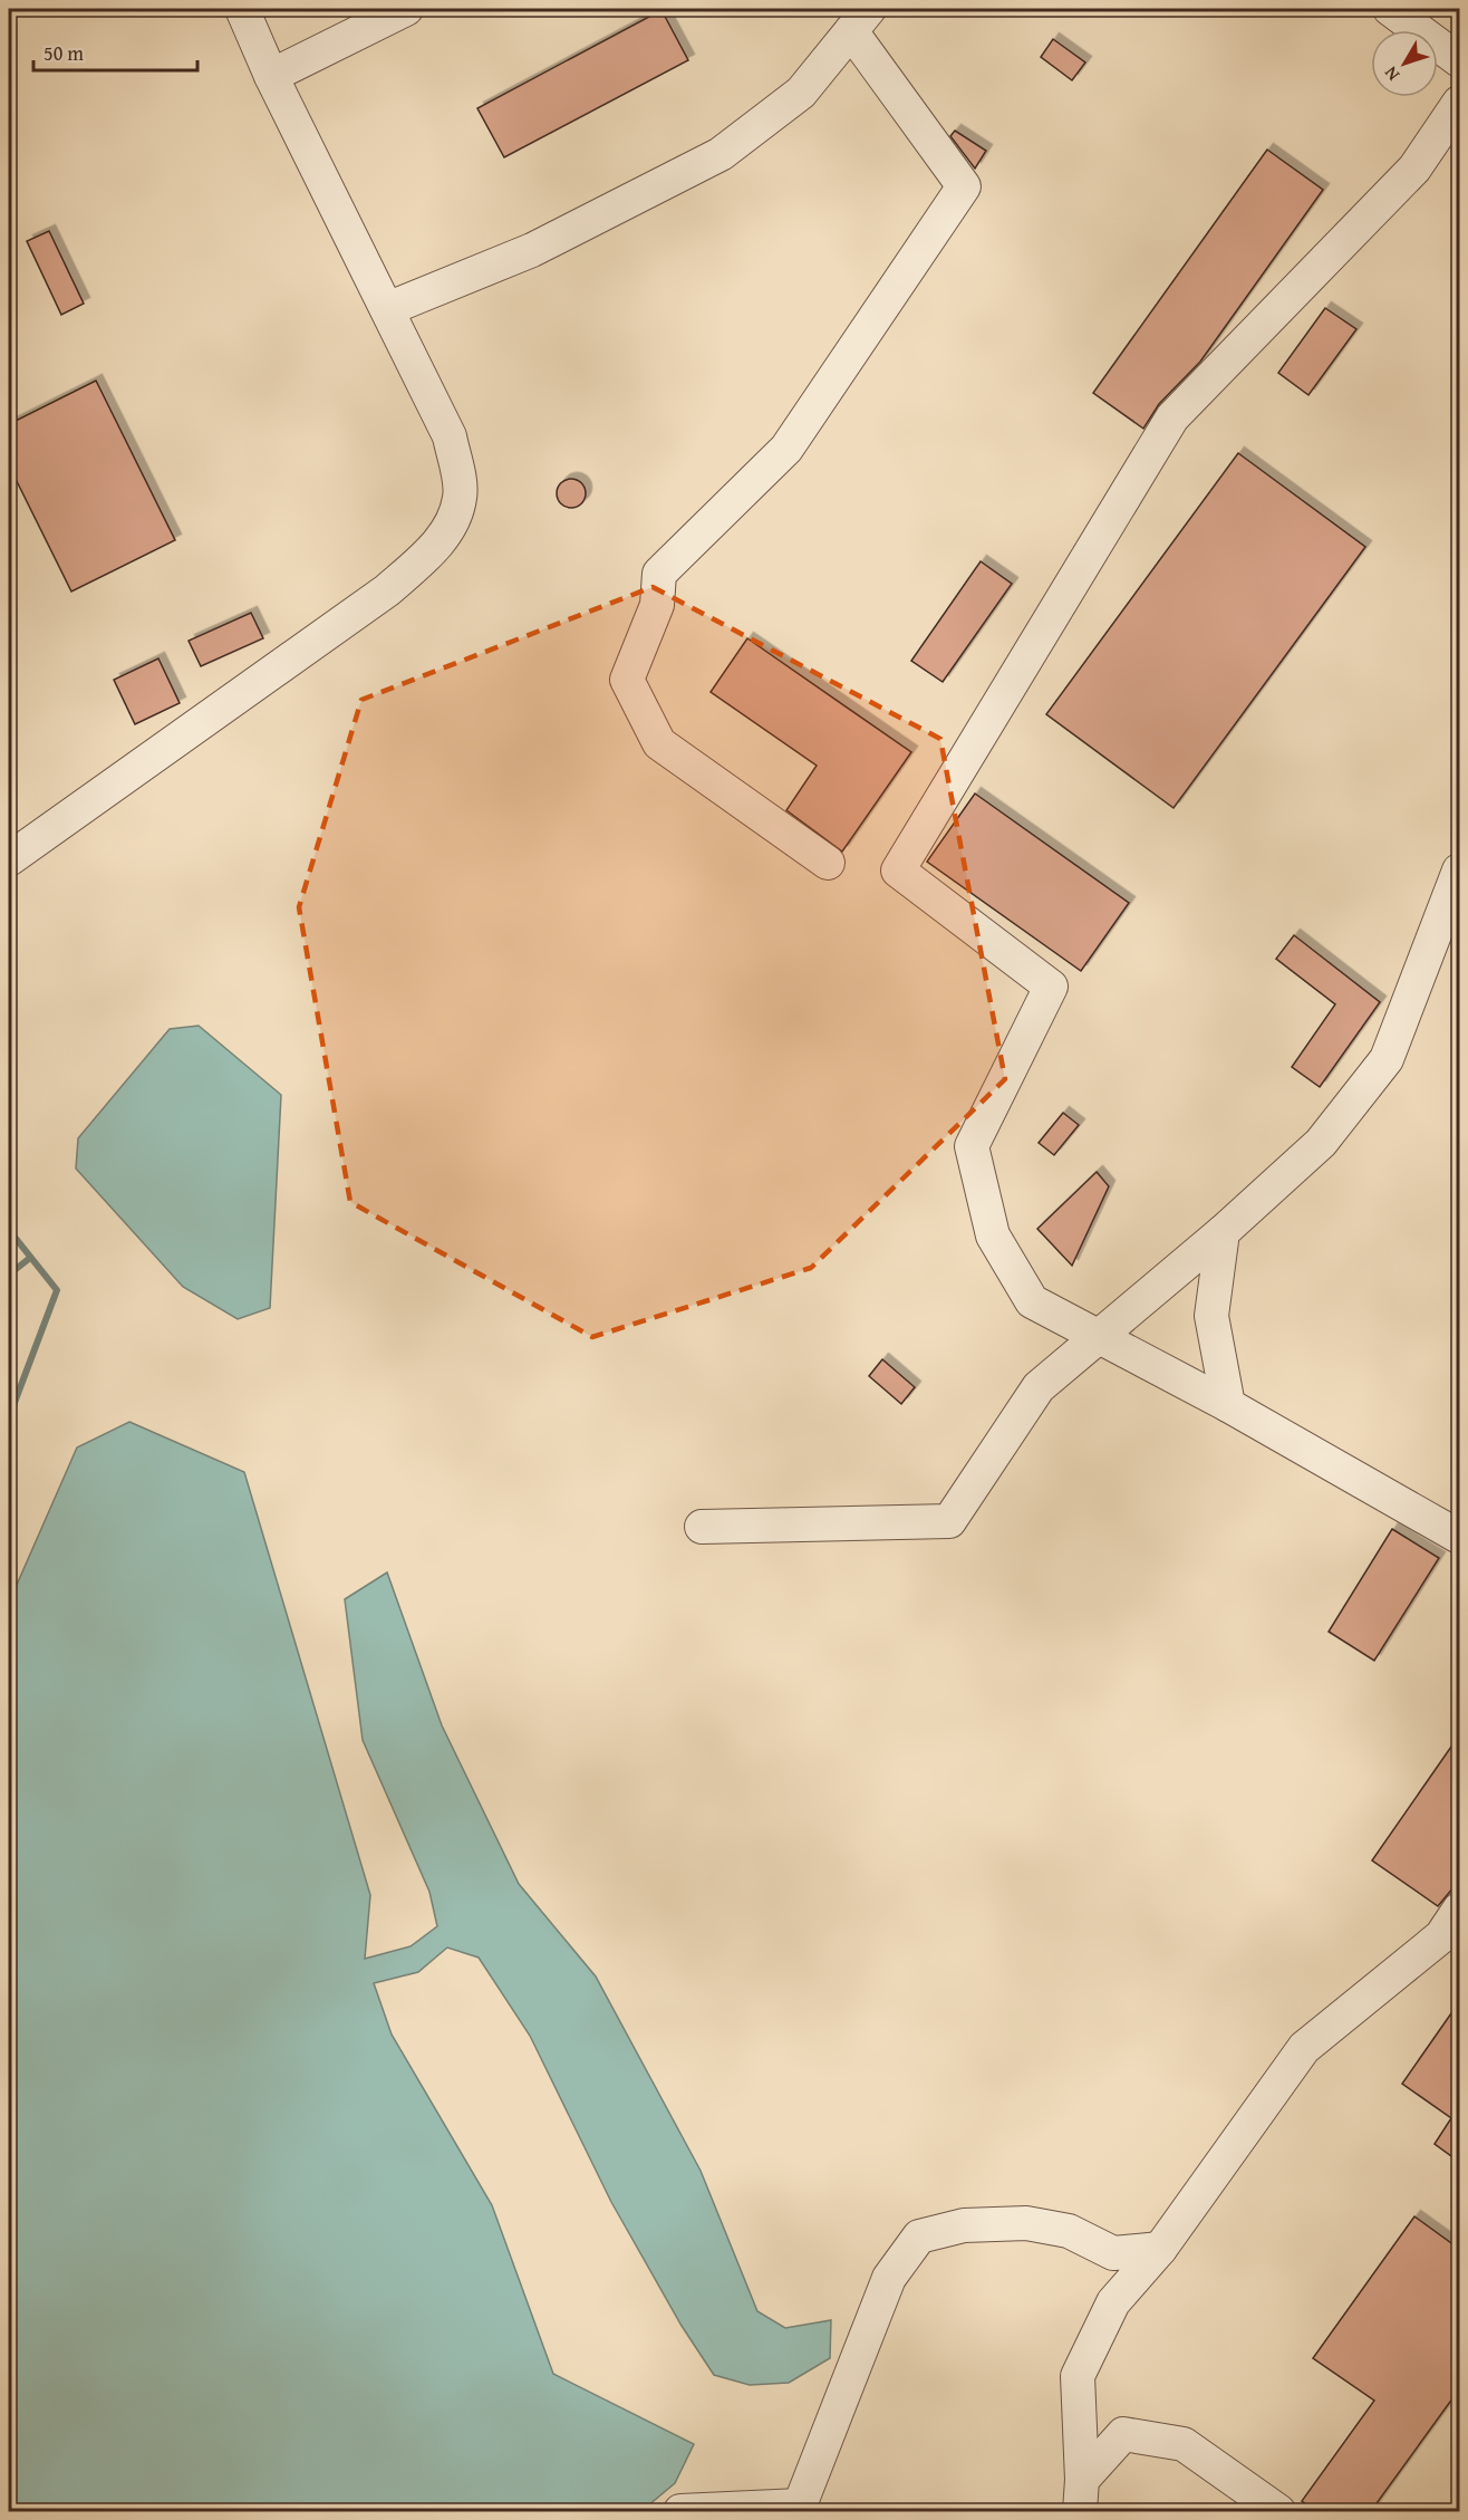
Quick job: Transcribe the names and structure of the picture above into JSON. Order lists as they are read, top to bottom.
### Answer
{
  "scale_bar": "50 m",
  "north": "bottom left"
}
